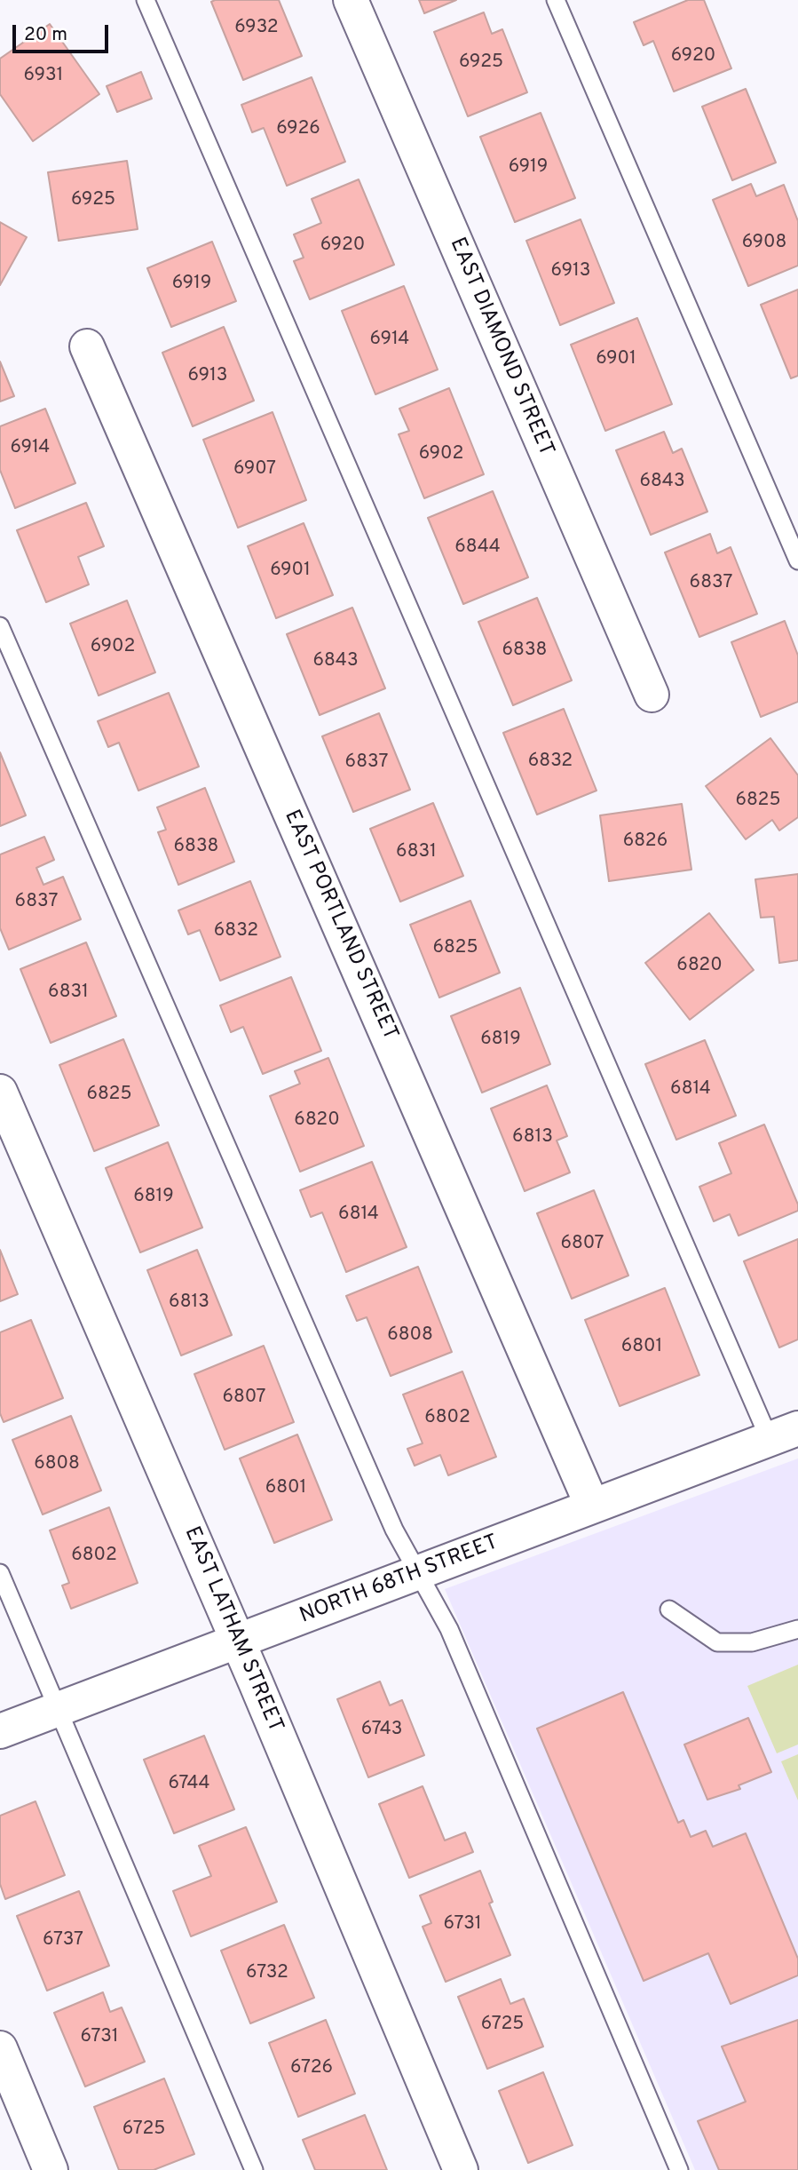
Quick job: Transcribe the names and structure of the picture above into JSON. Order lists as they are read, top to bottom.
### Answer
{
  "streets": {
    "street": [
      "EAST DIAMOND STREET",
      "EAST PORTLAND STREET",
      "NORTH 68TH STREET",
      "EAST LATHAM STREET"
    ]
  },
  "crossings": [
    ["EAST PORTLAND STREET", "NORTH 68TH STREET"],
    ["NORTH 68TH STREET", "EAST LATHAM STREET"]
  ],
  "house_numbers": [
    "6932",
    "6920",
    "6925",
    "6931",
    "6926",
    "6919",
    "6925",
    "6908",
    "6920",
    "6913",
    "6919",
    "6914",
    "6901",
    "6913",
    "6914",
    "6902",
    "6907",
    "6843",
    "6844",
    "6901",
    "6837",
    "6902",
    "6838",
    "6843",
    "6832",
    "6837",
    "6825",
    "6826",
    "6838",
    "6831",
    "6837",
    "6832",
    "6825",
    "6820",
    "6831",
    "6819",
    "6814",
    "6825",
    "6820",
    "6813",
    "6819",
    "6814",
    "6807",
    "6813",
    "6808",
    "6801",
    "6807",
    "6802",
    "6808",
    "6801",
    "6802",
    "6743",
    "6744",
    "6731",
    "6737",
    "6732",
    "6725",
    "6731",
    "6726",
    "6725"
  ],
  "scale_bar": "20 m"
}
